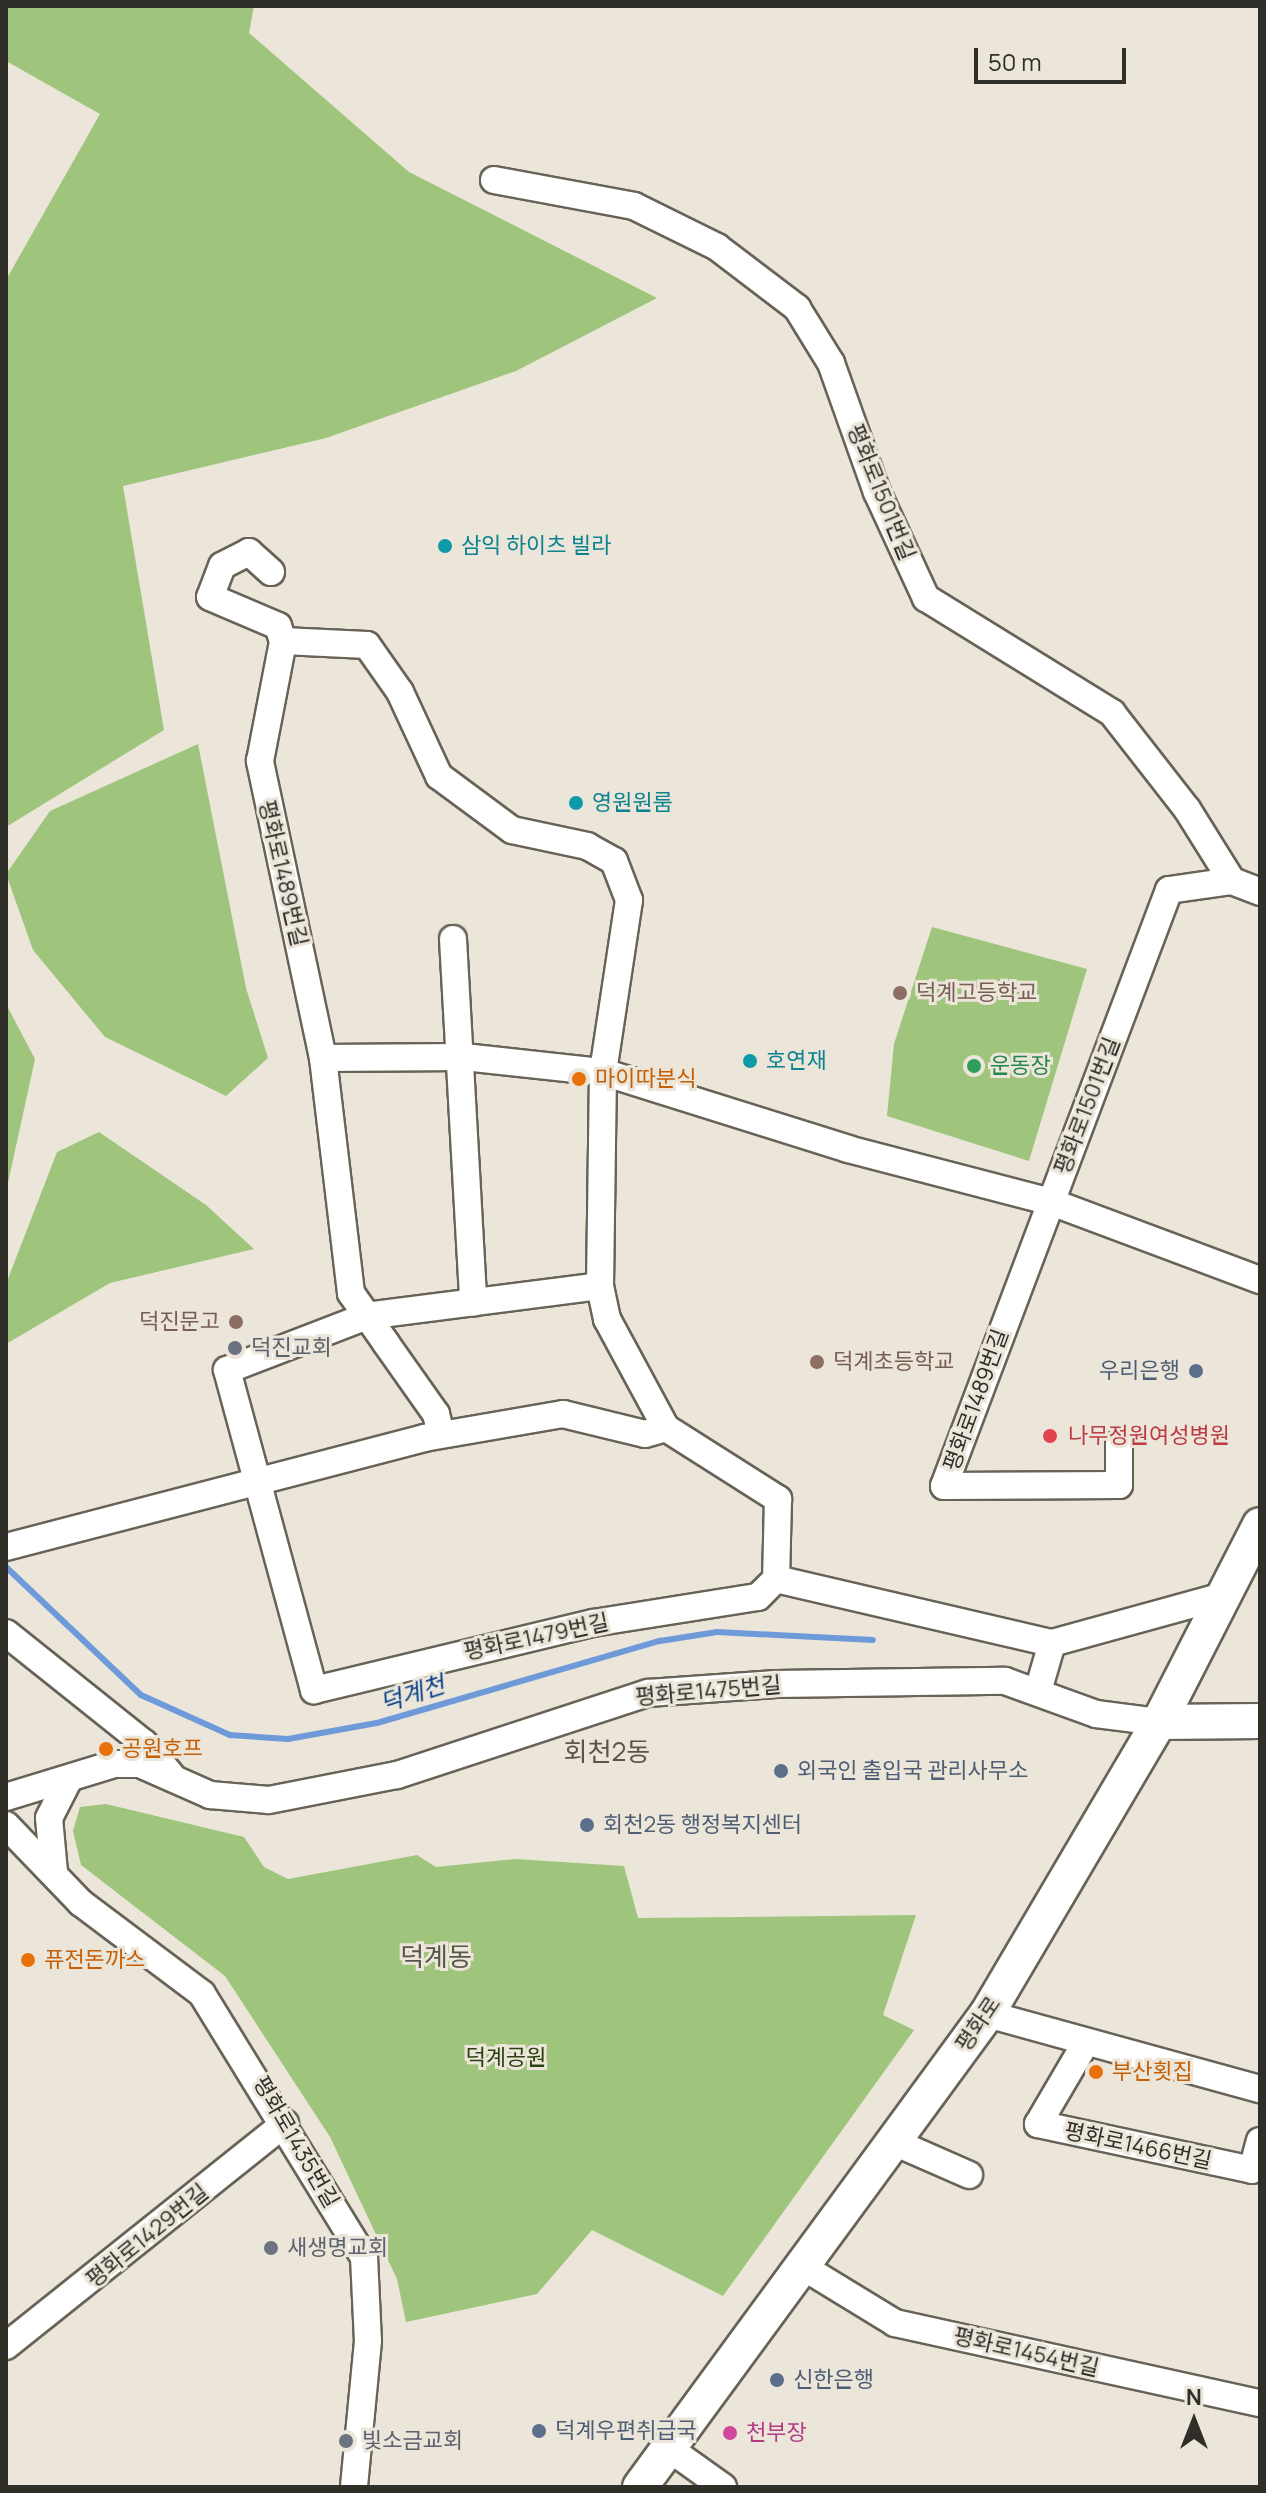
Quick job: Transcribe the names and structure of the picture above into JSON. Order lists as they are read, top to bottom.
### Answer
{
  "streets": {
    "main road": ["평화로"],
    "street": [
      "평화로1501번길",
      "평화로1489번길",
      "평화로1479번길",
      "평화로1475번길",
      "평화로1435번길",
      "평화로1466번길",
      "평화로1429번길",
      "평화로1454번길"
    ]
  },
  "crossings": [
    ["평화로1501번길", "평화로1489번길"],
    ["평화로1475번길", "평화로"],
    ["평화로", "평화로1454번길"],
    ["평화로1435번길", "평화로1429번길"]
  ],
  "districts": ["회천2동", "덕계동"],
  "water": ["덕계천"],
  "parks": ["덕계공원"],
  "places": [
    "삼익 하이츠 빌라",
    "영원원룸",
    "덕계고등학교",
    "호연재",
    "운동장",
    "마이따분식",
    "덕진문고",
    "덕진교회",
    "덕계초등학교",
    "우리은행",
    "나무정원여성병원",
    "공원호프",
    "외국인 출입국 관리사무소",
    "회천2동 행정복지센터",
    "퓨전돈까스",
    "부산횟집",
    "새생명교회",
    "신한은행",
    "덕계우편취급국",
    "천부장",
    "빛소금교회"
  ],
  "scale_bar": "50 m",
  "north": "top"
}
